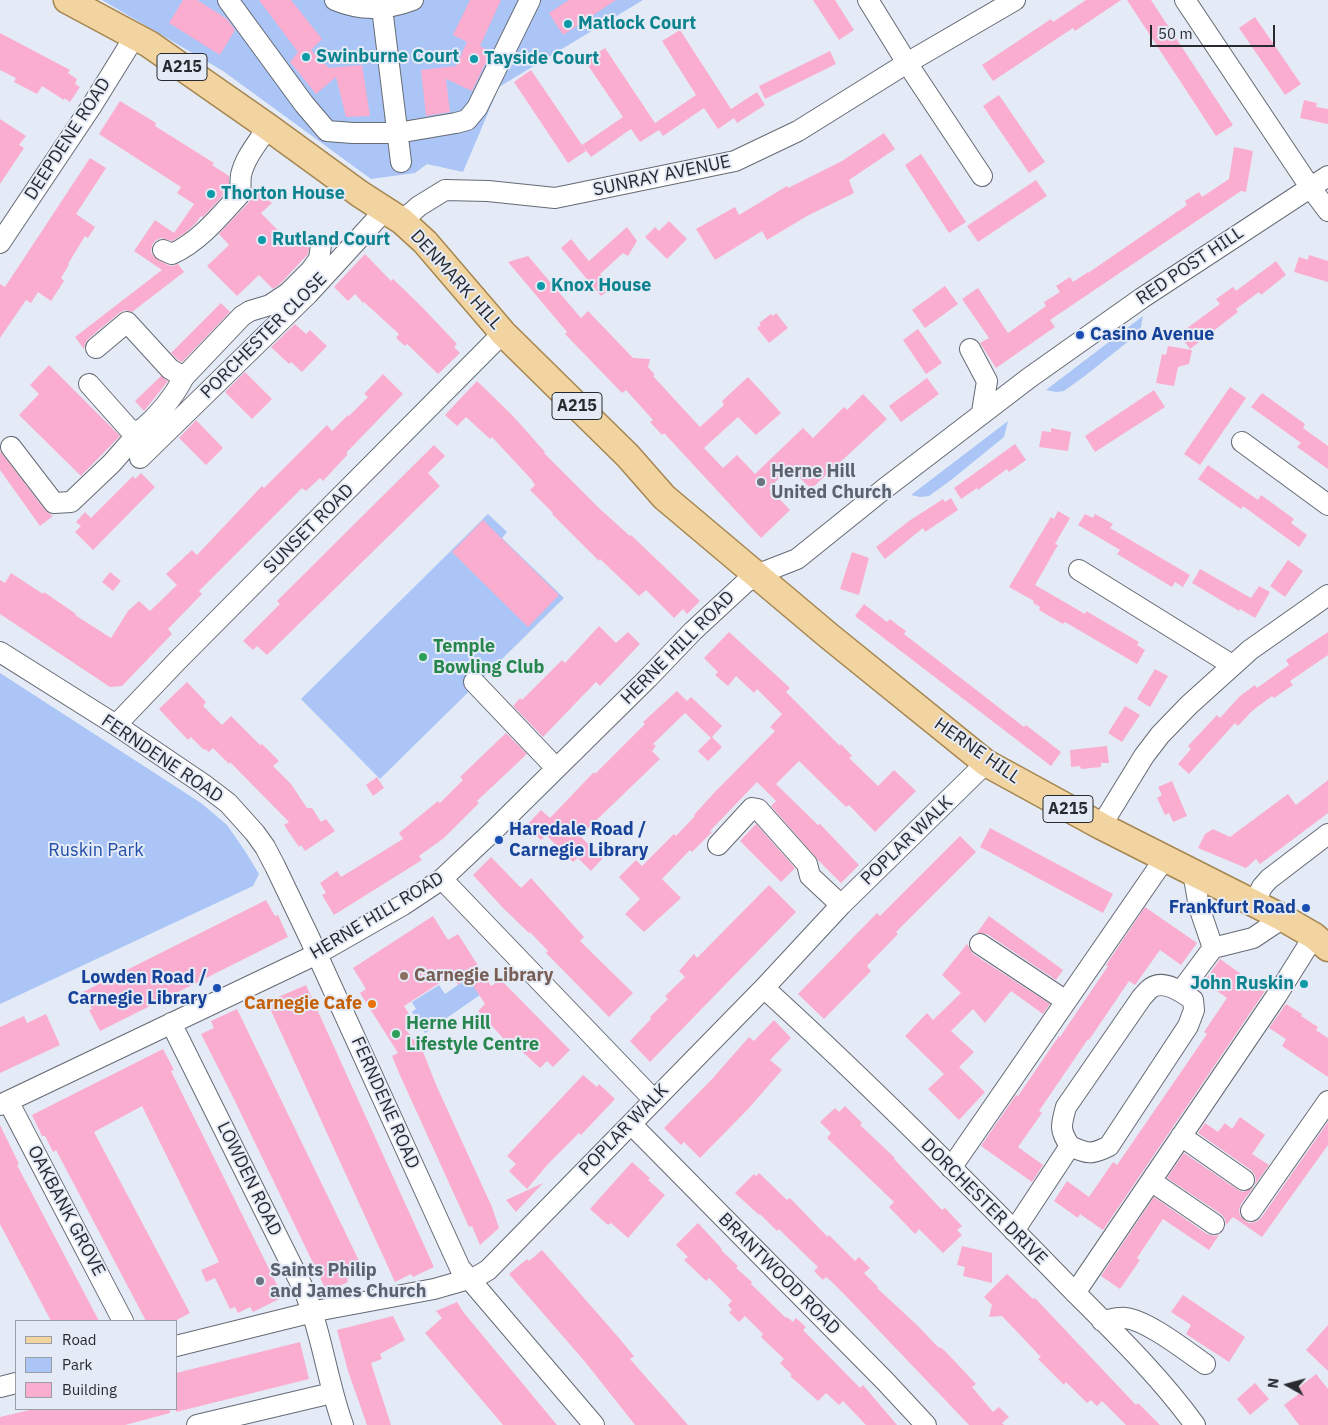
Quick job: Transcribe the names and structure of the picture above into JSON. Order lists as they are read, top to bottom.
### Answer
{
  "streets": {
    "main road": ["A215", "DENMARK HILL", "HERNE HILL"],
    "street": [
      "DEEPDENE ROAD",
      "SUNRAY AVENUE",
      "RED POST HILL",
      "PORCHESTER CLOSE",
      "SUNSET ROAD",
      "HERNE HILL ROAD",
      "FERNDENE ROAD",
      "POPLAR WALK",
      "LOWDEN ROAD",
      "DORCHESTER DRIVE",
      "OAKBANK GROVE",
      "BRANTWOOD ROAD"
    ]
  },
  "crossings": [
    ["DEEPDENE ROAD", "DENMARK HILL"],
    ["SUNRAY AVENUE", "DENMARK HILL"],
    ["SUNRAY AVENUE", "PORCHESTER CLOSE"],
    ["RED POST HILL", "DENMARK HILL"],
    ["RED POST HILL", "HERNE HILL ROAD"],
    ["RED POST HILL", "HERNE HILL"],
    ["DENMARK HILL", "PORCHESTER CLOSE"],
    ["DENMARK HILL", "SUNSET ROAD"],
    ["DENMARK HILL", "HERNE HILL ROAD"],
    ["DENMARK HILL", "HERNE HILL"],
    ["SUNSET ROAD", "FERNDENE ROAD"],
    ["HERNE HILL ROAD", "HERNE HILL"],
    ["HERNE HILL ROAD", "FERNDENE ROAD"],
    ["HERNE HILL ROAD", "LOWDEN ROAD"],
    ["HERNE HILL ROAD", "OAKBANK GROVE"],
    ["HERNE HILL", "POPLAR WALK"],
    ["FERNDENE ROAD", "POPLAR WALK"],
    ["POPLAR WALK", "LOWDEN ROAD"],
    ["POPLAR WALK", "DORCHESTER DRIVE"],
    ["POPLAR WALK", "BRANTWOOD ROAD"]
  ],
  "parks": ["Ruskin Park"],
  "places": [
    "Matlock Court",
    "Swinburne Court",
    "Tayside Court",
    "Thorton House",
    "Rutland Court",
    "Knox House",
    "Casino Avenue",
    "Herne Hill United Church",
    "Temple Bowling Club",
    "Haredale Road / Carnegie Library",
    "Frankfurt Road",
    "Carnegie Library",
    "John Ruskin",
    "Lowden Road / Carnegie Library",
    "Carnegie Cafe",
    "Herne Hill Lifestyle Centre",
    "Saints Philip and James Church"
  ],
  "legend": ["Road", "Park", "Building"],
  "scale_bar": "50 m",
  "north": "left"
}
